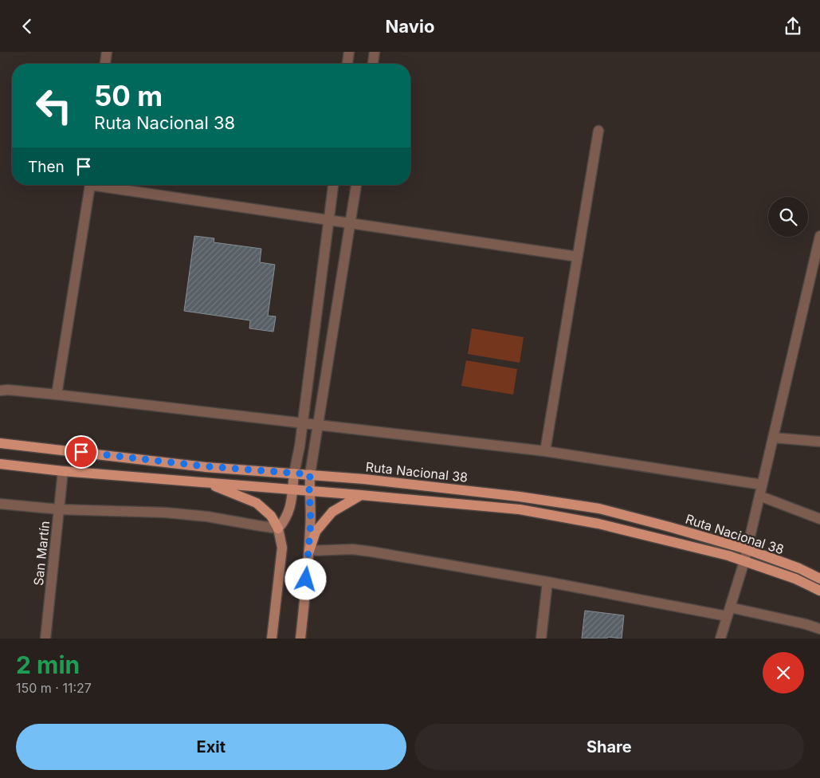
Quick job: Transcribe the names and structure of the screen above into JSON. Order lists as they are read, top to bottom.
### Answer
{
  "streets": {
    "main road": ["Ruta Nacional 38"],
    "street": ["San Martín"]
  },
  "crossings": [
    ["Ruta Nacional 38", "San Martín"]
  ],
  "page": {
    "header": "Navio",
    "turn": ["50 m", "Ruta Nacional 38"],
    "then": "Then",
    "heading": ["2 min", "150 m · 11:27"],
    "buttons": ["Exit", "Share"]
  }
}
